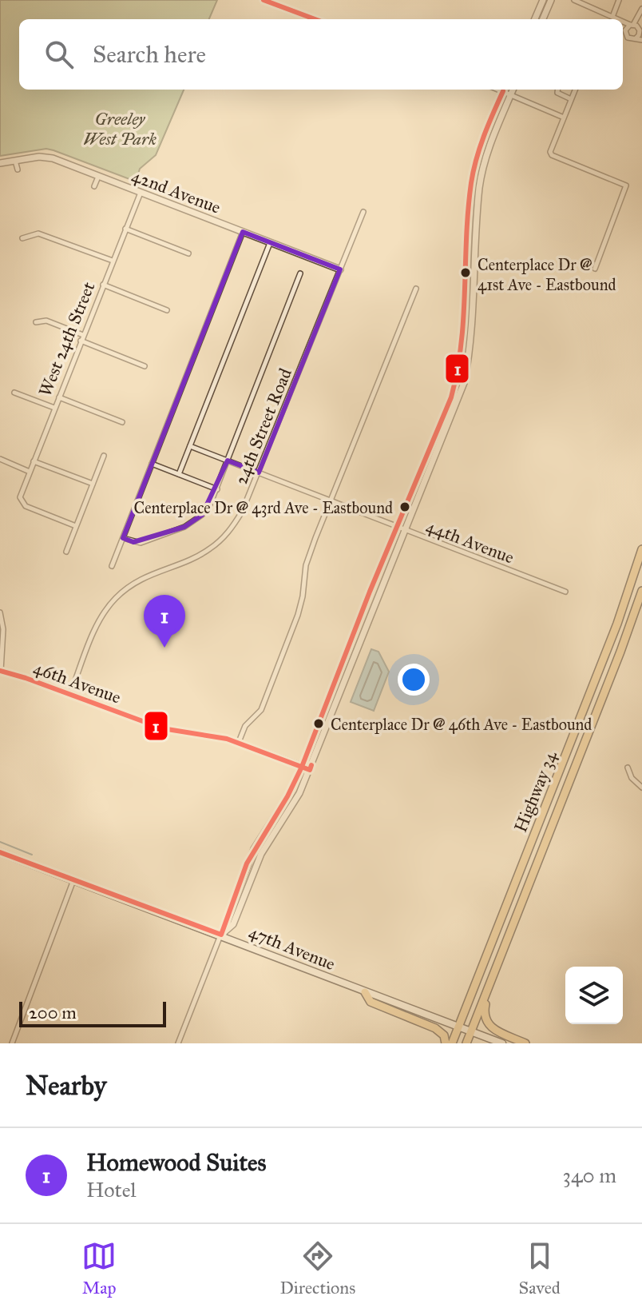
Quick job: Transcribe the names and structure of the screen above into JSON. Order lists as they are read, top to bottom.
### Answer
{
  "streets": {
    "highway": ["Highway 34"],
    "main road": ["47th Avenue"],
    "street": [
      "42nd Avenue",
      "West 24th Street",
      "24th Street Road",
      "44th Avenue",
      "46th Avenue"
    ]
  },
  "crossings": [
    ["42nd Avenue", "West 24th Street"],
    ["42nd Avenue", "24th Street Road"],
    ["24th Street Road", "44th Avenue"],
    ["24th Street Road", "46th Avenue"],
    ["Highway 34", "47th Avenue"]
  ],
  "parks": ["Greeley West Park"],
  "places": ["Centerplace Dr @ 41st Ave - Eastbound", "Centerplace Dr @ 43rd Ave - Eastbound", "Centerplace Dr @ 46th Ave - Eastbound"],
  "lines": ["transit line 1"],
  "scale_bar": "200 m",
  "page": {
    "search": "Search here",
    "pins": "1",
    "scale": "200 m",
    "heading": "Nearby",
    "list": [
      {
        "mark": "1",
        "name": "Homewood Suites",
        "note": "Hotel",
        "value": "340 m"
      }
    ],
    "nav": ["Map", "Directions", "Saved"]
  }
}
